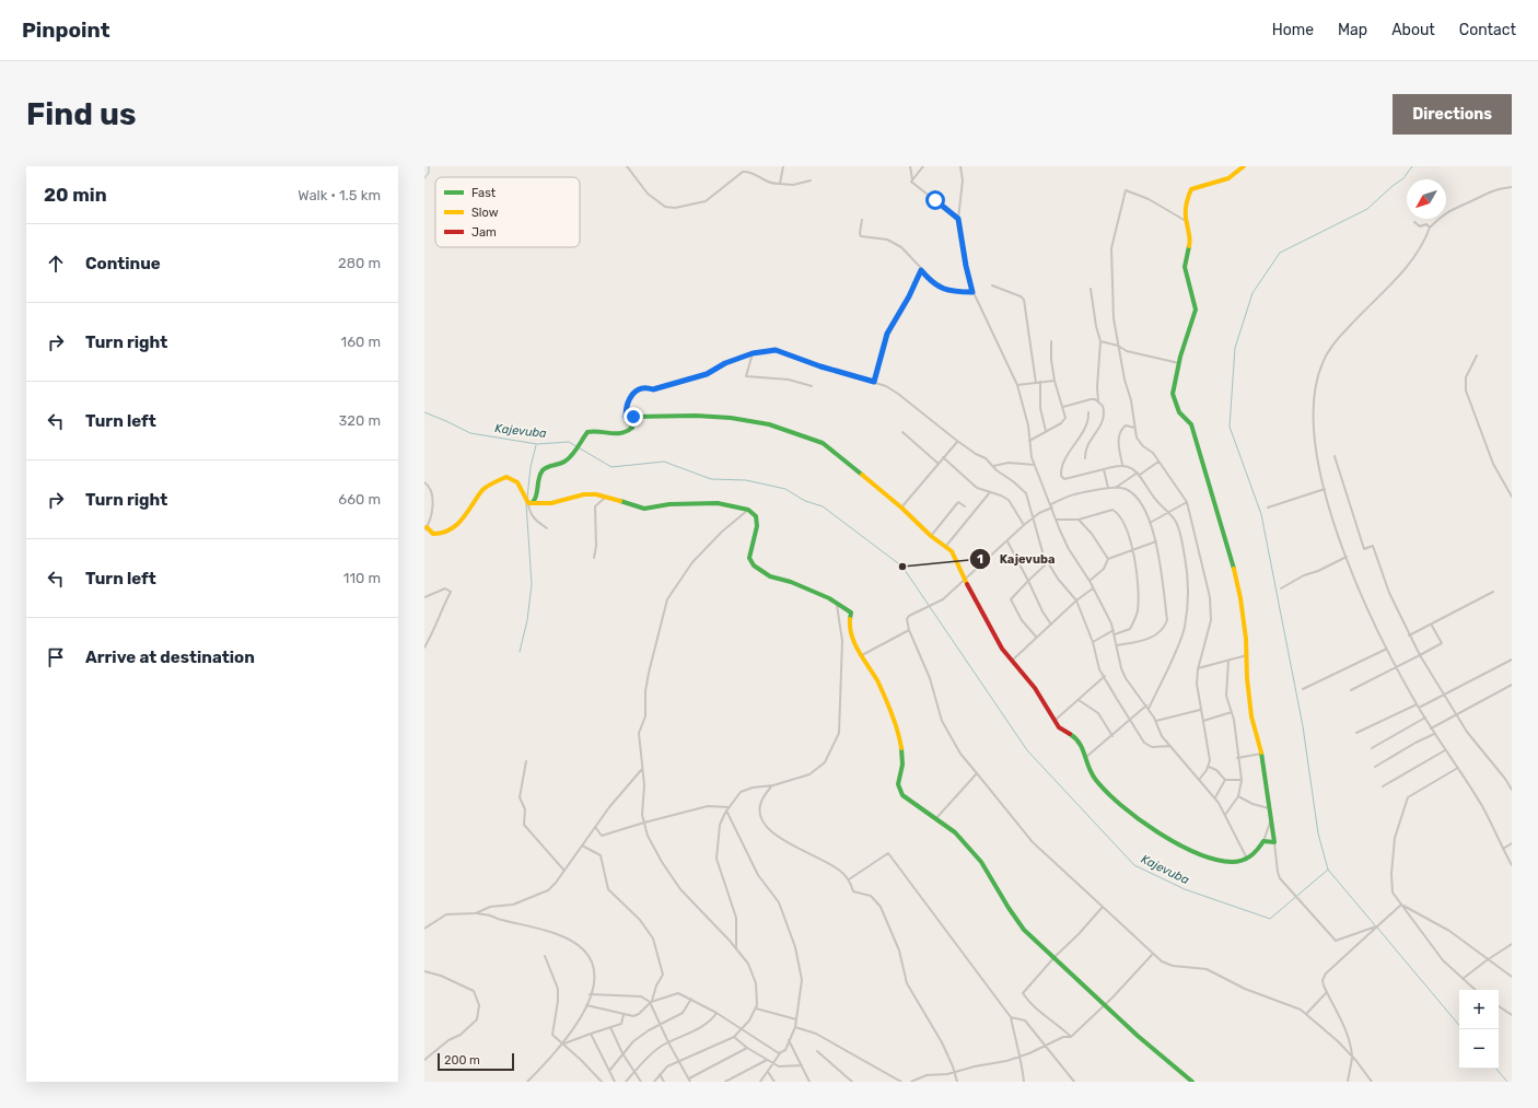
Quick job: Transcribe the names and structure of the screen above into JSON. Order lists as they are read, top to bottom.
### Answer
{
  "water": ["Kajevuba"],
  "places": ["Kajevuba"],
  "legend": ["Fast", "Slow", "Jam"],
  "scale_bar": "200 m",
  "north": "bottom left",
  "page": {
    "header": "Pinpoint",
    "nav": [
      "Home",
      "Map",
      "About",
      "Contact"
    ],
    "buttons": "Directions",
    "title": "Find us",
    "heading": ["20 min", "Walk · 1.5 km"],
    "list": [
      ["Continue", "280 m"],
      ["Turn right", "160 m"],
      ["Turn left", "320 m"],
      ["Turn right", "660 m"],
      ["Turn left", "110 m"],
      "Arrive at destination"
    ],
    "map_buttons": ["+", "−"],
    "scale": "200 m"
  }
}
